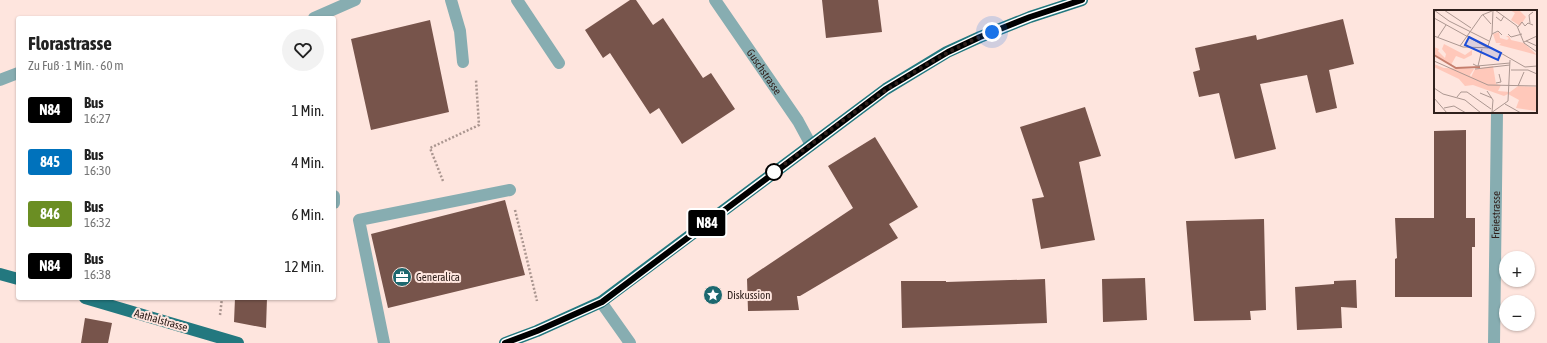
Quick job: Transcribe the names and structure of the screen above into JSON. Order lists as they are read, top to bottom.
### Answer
{
  "streets": {
    "main road": ["Aathalstrasse"],
    "street": ["Guschstrasse", "Freiestrasse"]
  },
  "places": {
    "office": ["Generalica"],
    "place": ["Diskussion"]
  },
  "lines": ["bus line N84"],
  "page": {
    "on_map": "N84",
    "heading": ["Florastrasse", "Zu Fuß · 1 Min. · 60 m"],
    "list": [
      {
        "mark": "N84",
        "name": "Bus",
        "note": "16:27",
        "value": "1 Min."
      },
      {
        "mark": "845",
        "name": "Bus",
        "note": "16:30",
        "value": "4 Min."
      },
      {
        "mark": "846",
        "name": "Bus",
        "note": "16:32",
        "value": "6 Min."
      },
      {
        "mark": "N84",
        "name": "Bus",
        "note": "16:38",
        "value": "12 Min."
      }
    ],
    "map_buttons": ["+", "−"]
  }
}
